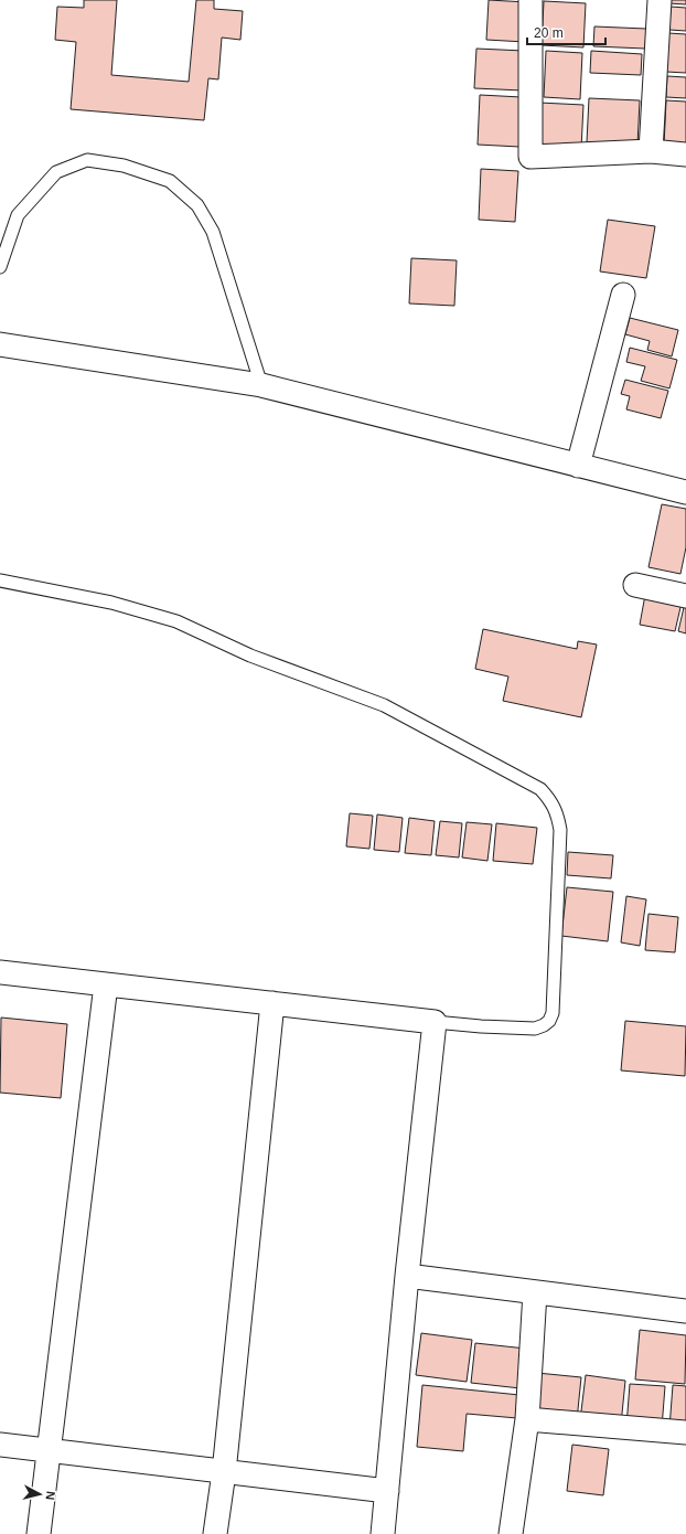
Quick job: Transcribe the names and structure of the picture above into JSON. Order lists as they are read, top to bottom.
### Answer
{
  "scale_bar": "20 m",
  "north": "right"
}
